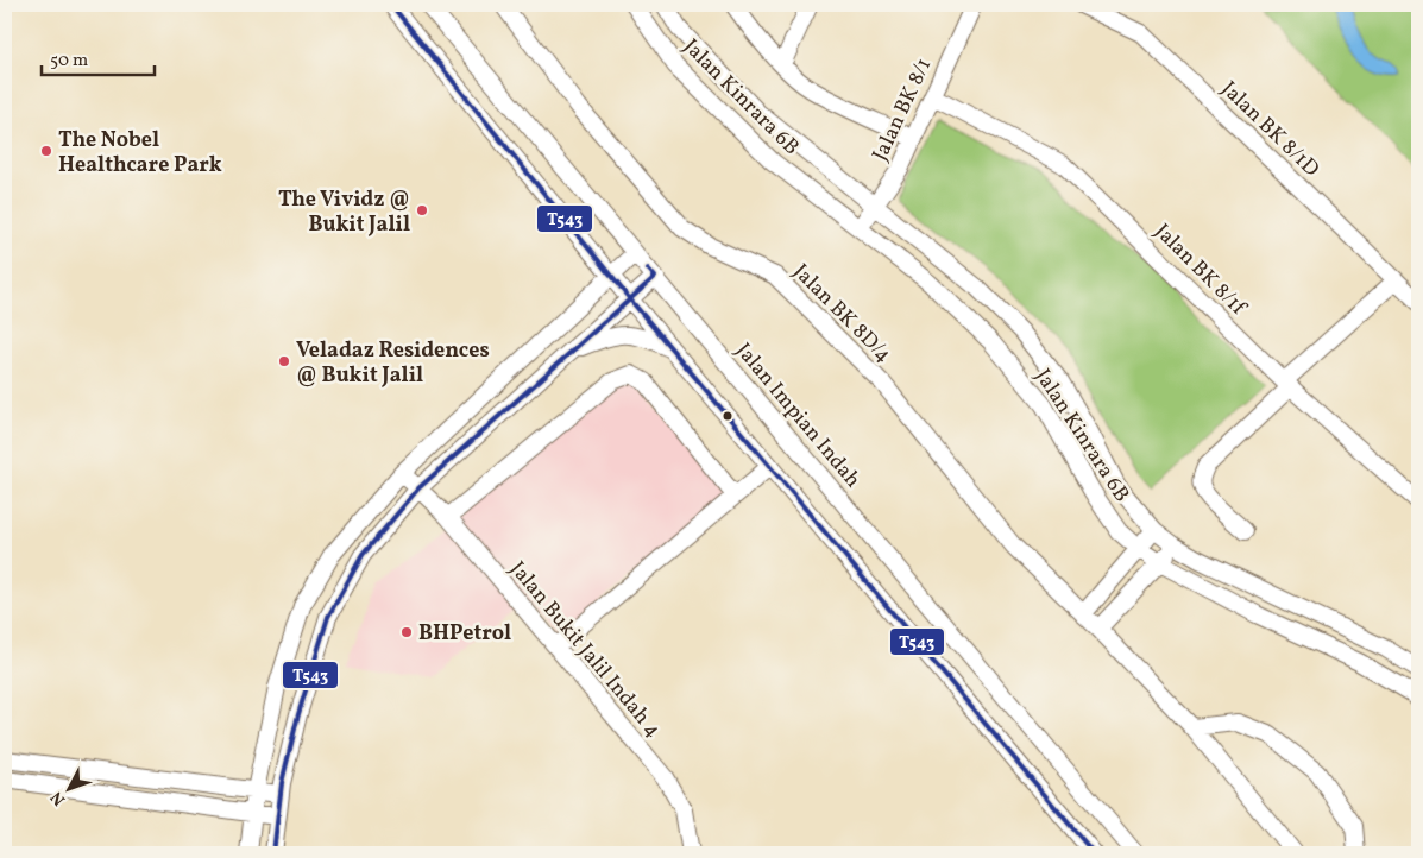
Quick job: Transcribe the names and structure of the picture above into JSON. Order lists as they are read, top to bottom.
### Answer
{
  "streets": {
    "street": [
      "Jalan Kinrara 6B",
      "Jalan BK 8/1",
      "Jalan BK 8/1D",
      "Jalan BK 8/1f",
      "Jalan BK 8D/4",
      "Jalan Impian Indah",
      "Jalan Bukit Jalil Indah 4"
    ]
  },
  "crossings": [
    ["Jalan Kinrara 6B", "Jalan BK 8/1"],
    ["Jalan BK 8/1", "Jalan BK 8/1f"]
  ],
  "places": [
    "The Nobel Healthcare Park",
    "The Vividz @ Bukit Jalil",
    "Veladaz Residences @ Bukit Jalil",
    "BHPetrol"
  ],
  "lines": ["transit line T543"],
  "scale_bar": "50 m",
  "north": "bottom left"
}
